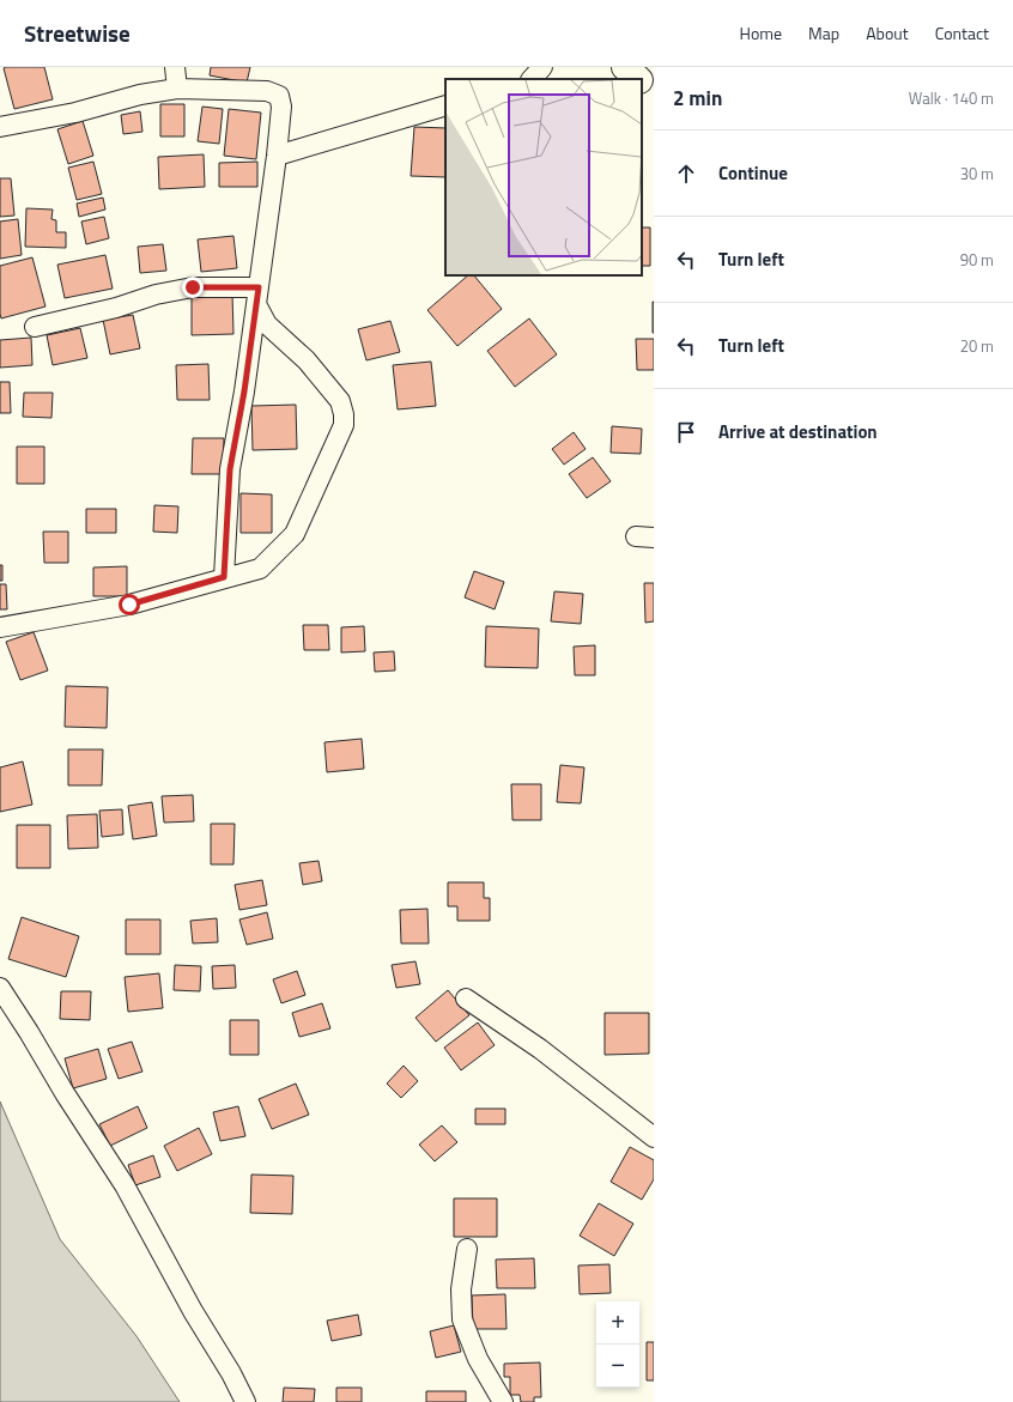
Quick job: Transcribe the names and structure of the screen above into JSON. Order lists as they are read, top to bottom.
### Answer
{
  "page": {
    "header": "Streetwise",
    "nav": [
      "Home",
      "Map",
      "About",
      "Contact"
    ],
    "heading": ["2 min", "Walk · 140 m"],
    "list": [
      ["Continue", "30 m"],
      ["Turn left", "90 m"],
      ["Turn left", "20 m"],
      "Arrive at destination"
    ],
    "map_buttons": ["+", "−"]
  }
}
